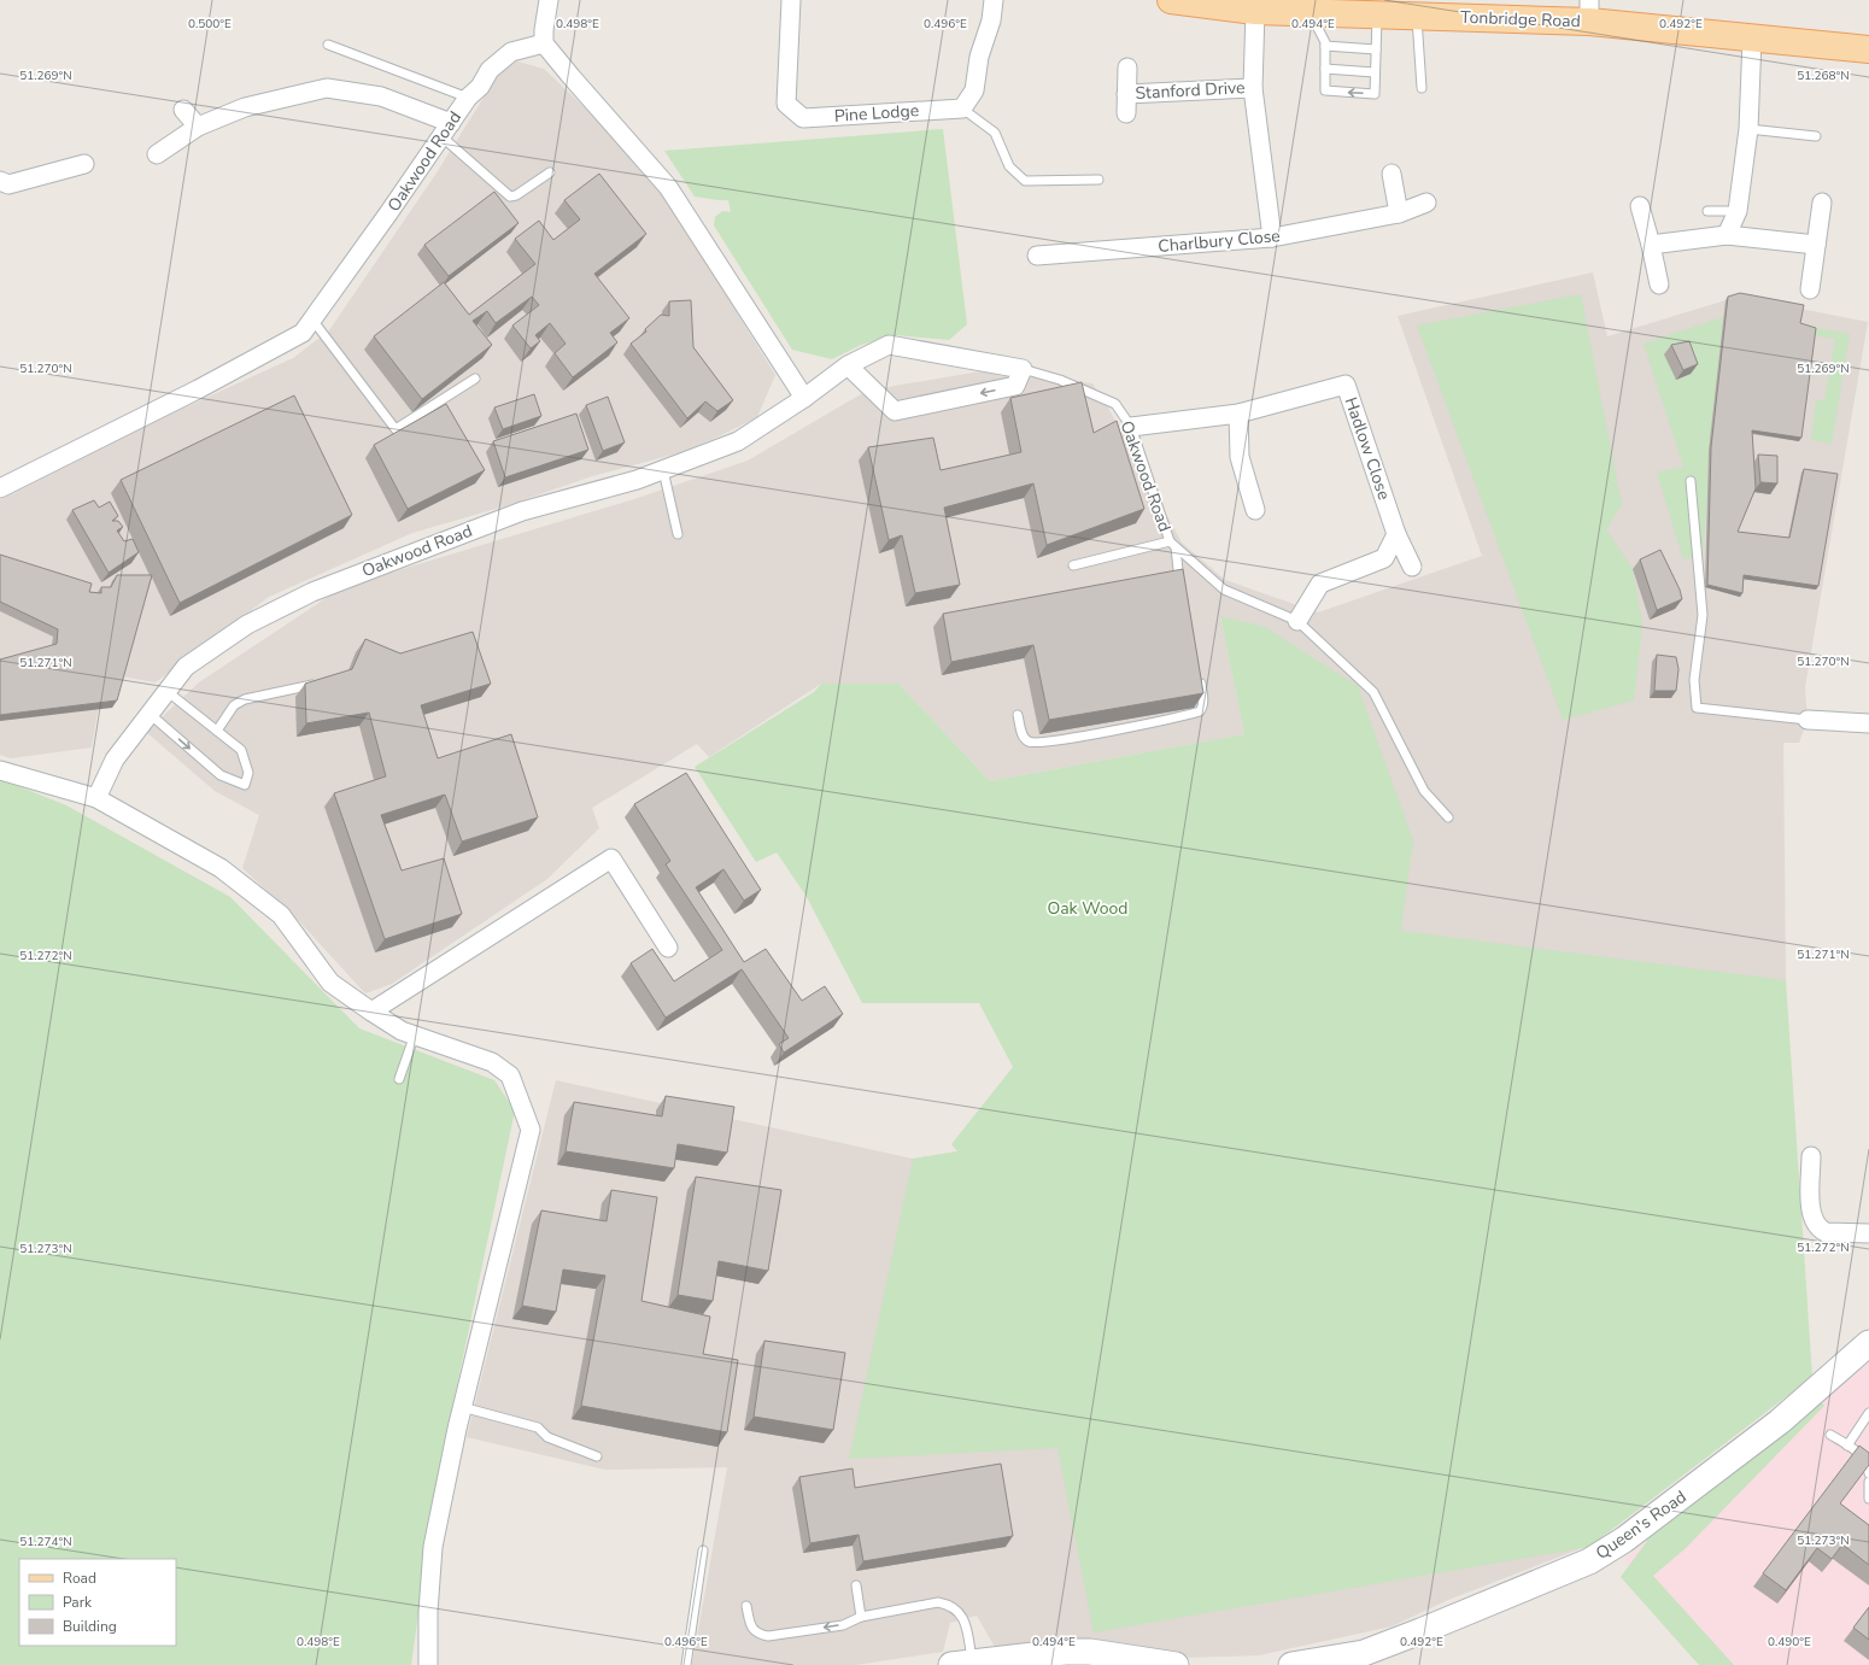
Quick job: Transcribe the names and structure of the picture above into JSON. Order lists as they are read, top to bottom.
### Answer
{
  "streets": {
    "main road": ["Tonbridge Road"],
    "street": [
      "Stanford Drive",
      "Pine Lodge",
      "Oakwood Road",
      "Charlbury Close",
      "Hadlow Close",
      "Queen's Road"
    ]
  },
  "crossings": [
    ["Tonbridge Road", "Stanford Drive"],
    ["Stanford Drive", "Charlbury Close"],
    ["Oakwood Road", "Hadlow Close"]
  ],
  "parks": ["Oak Wood"],
  "legend": ["Road", "Park", "Building"],
  "coordinates": [
    "0.498°E",
    "0.496°E",
    "0.494°E",
    "0.492°E",
    "0.500°E",
    "51.268°N",
    "51.269°N",
    "51.270°N",
    "51.271°N",
    "51.272°N",
    "51.273°N",
    "51.274°N",
    "0.490°E"
  ]
}
